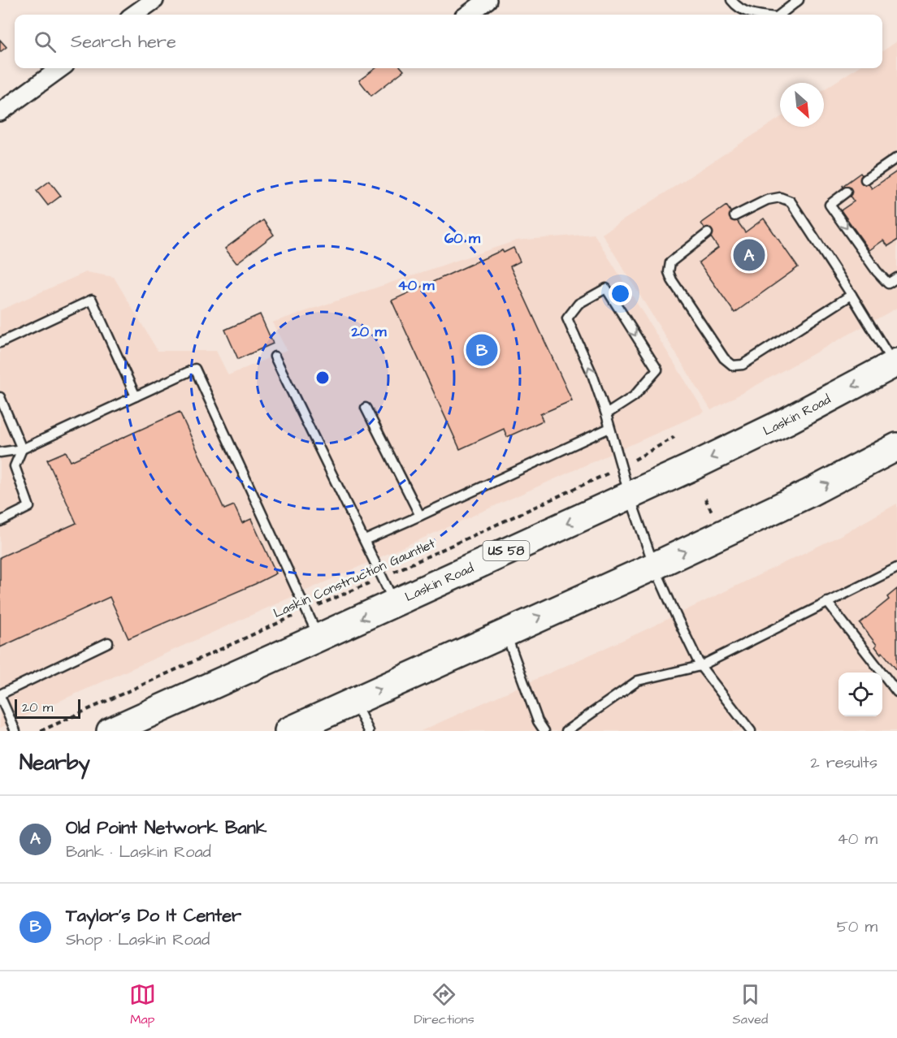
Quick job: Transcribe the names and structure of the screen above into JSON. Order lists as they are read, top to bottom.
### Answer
{
  "streets": {
    "main road": ["Laskin Road", "US 58"],
    "path": ["Laskin Construction Gauntlet"]
  },
  "scale_bar": "20 m",
  "north": "bottom right",
  "page": {
    "search": "Search here",
    "pins": ["A", "B"],
    "scale": "20 m",
    "heading": ["Nearby", "2 results"],
    "list": [
      {
        "mark": "A",
        "name": "Old Point Network Bank",
        "note": "Bank · Laskin Road",
        "value": "40 m"
      },
      {
        "mark": "B",
        "name": "Taylor's Do It Center",
        "note": "Shop · Laskin Road",
        "value": "50 m"
      }
    ],
    "nav": ["Map", "Directions", "Saved"]
  },
  "rings": ["60 m", "40 m", "20 m"]
}
